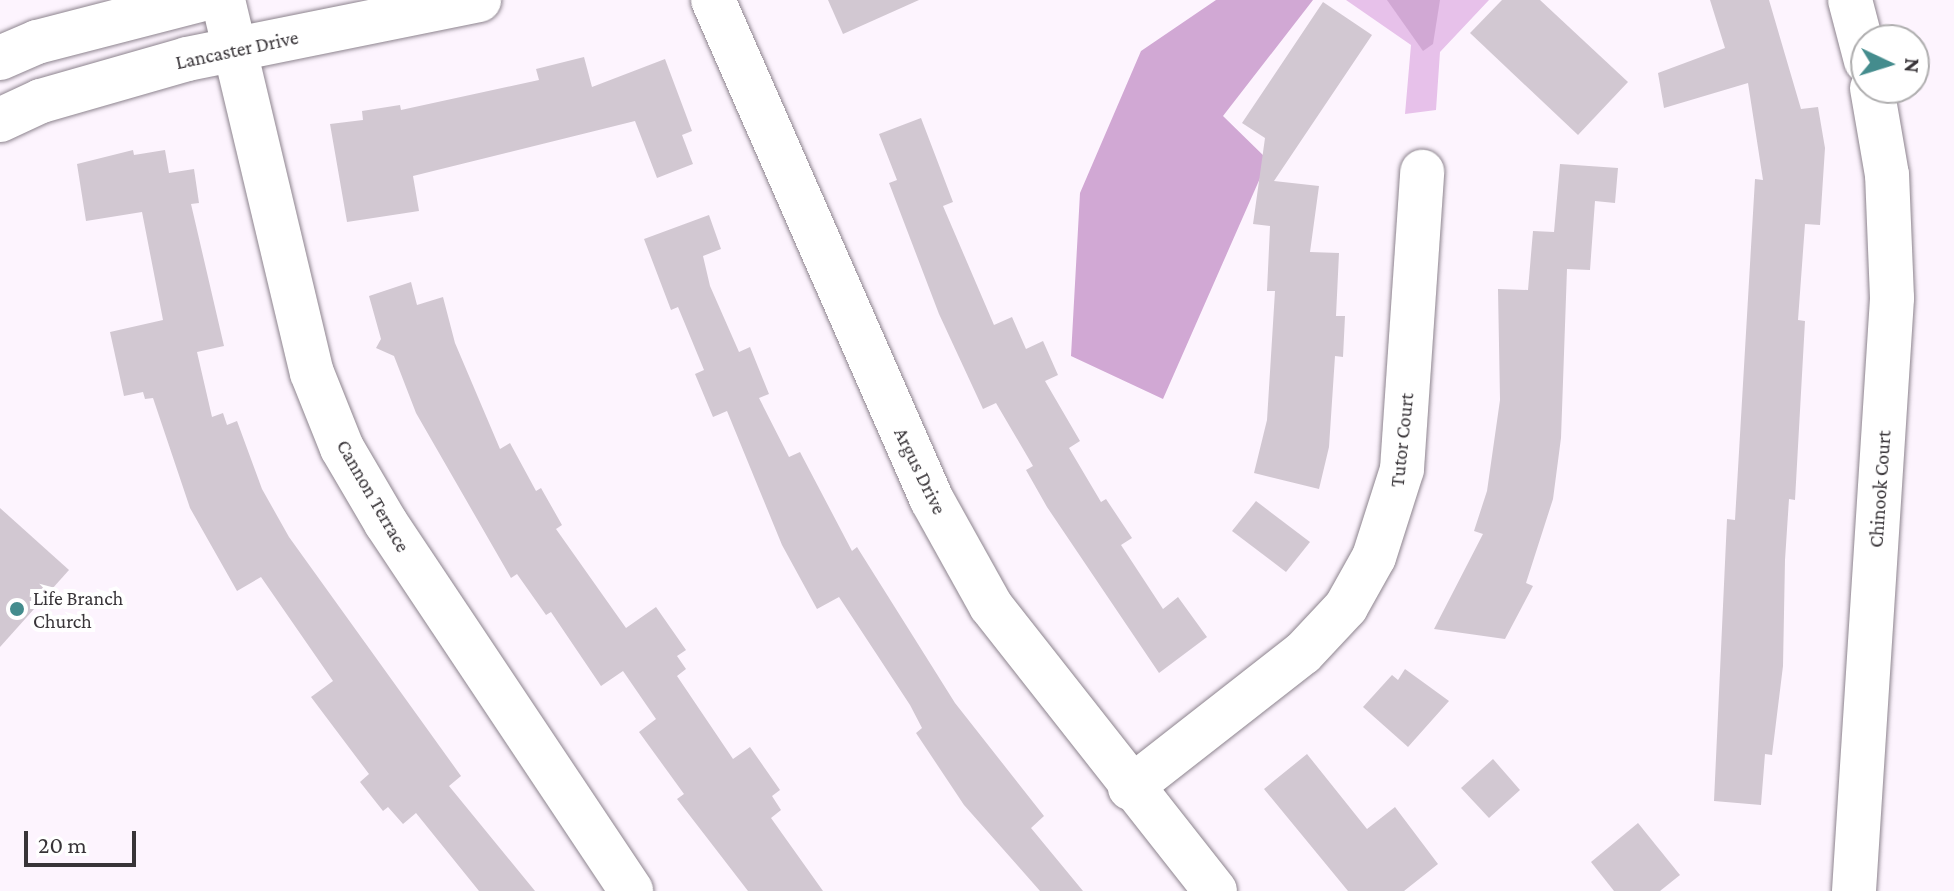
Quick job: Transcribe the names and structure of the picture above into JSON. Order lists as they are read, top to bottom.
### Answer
{
  "streets": {
    "street": [
      "Lancaster Drive",
      "Tutor Court",
      "Argus Drive",
      "Chinook Court",
      "Cannon Terrace"
    ]
  },
  "crossings": [
    ["Lancaster Drive", "Cannon Terrace"],
    ["Tutor Court", "Argus Drive"]
  ],
  "places": ["Life Branch Church"],
  "scale_bar": "20 m",
  "north": "right"
}
